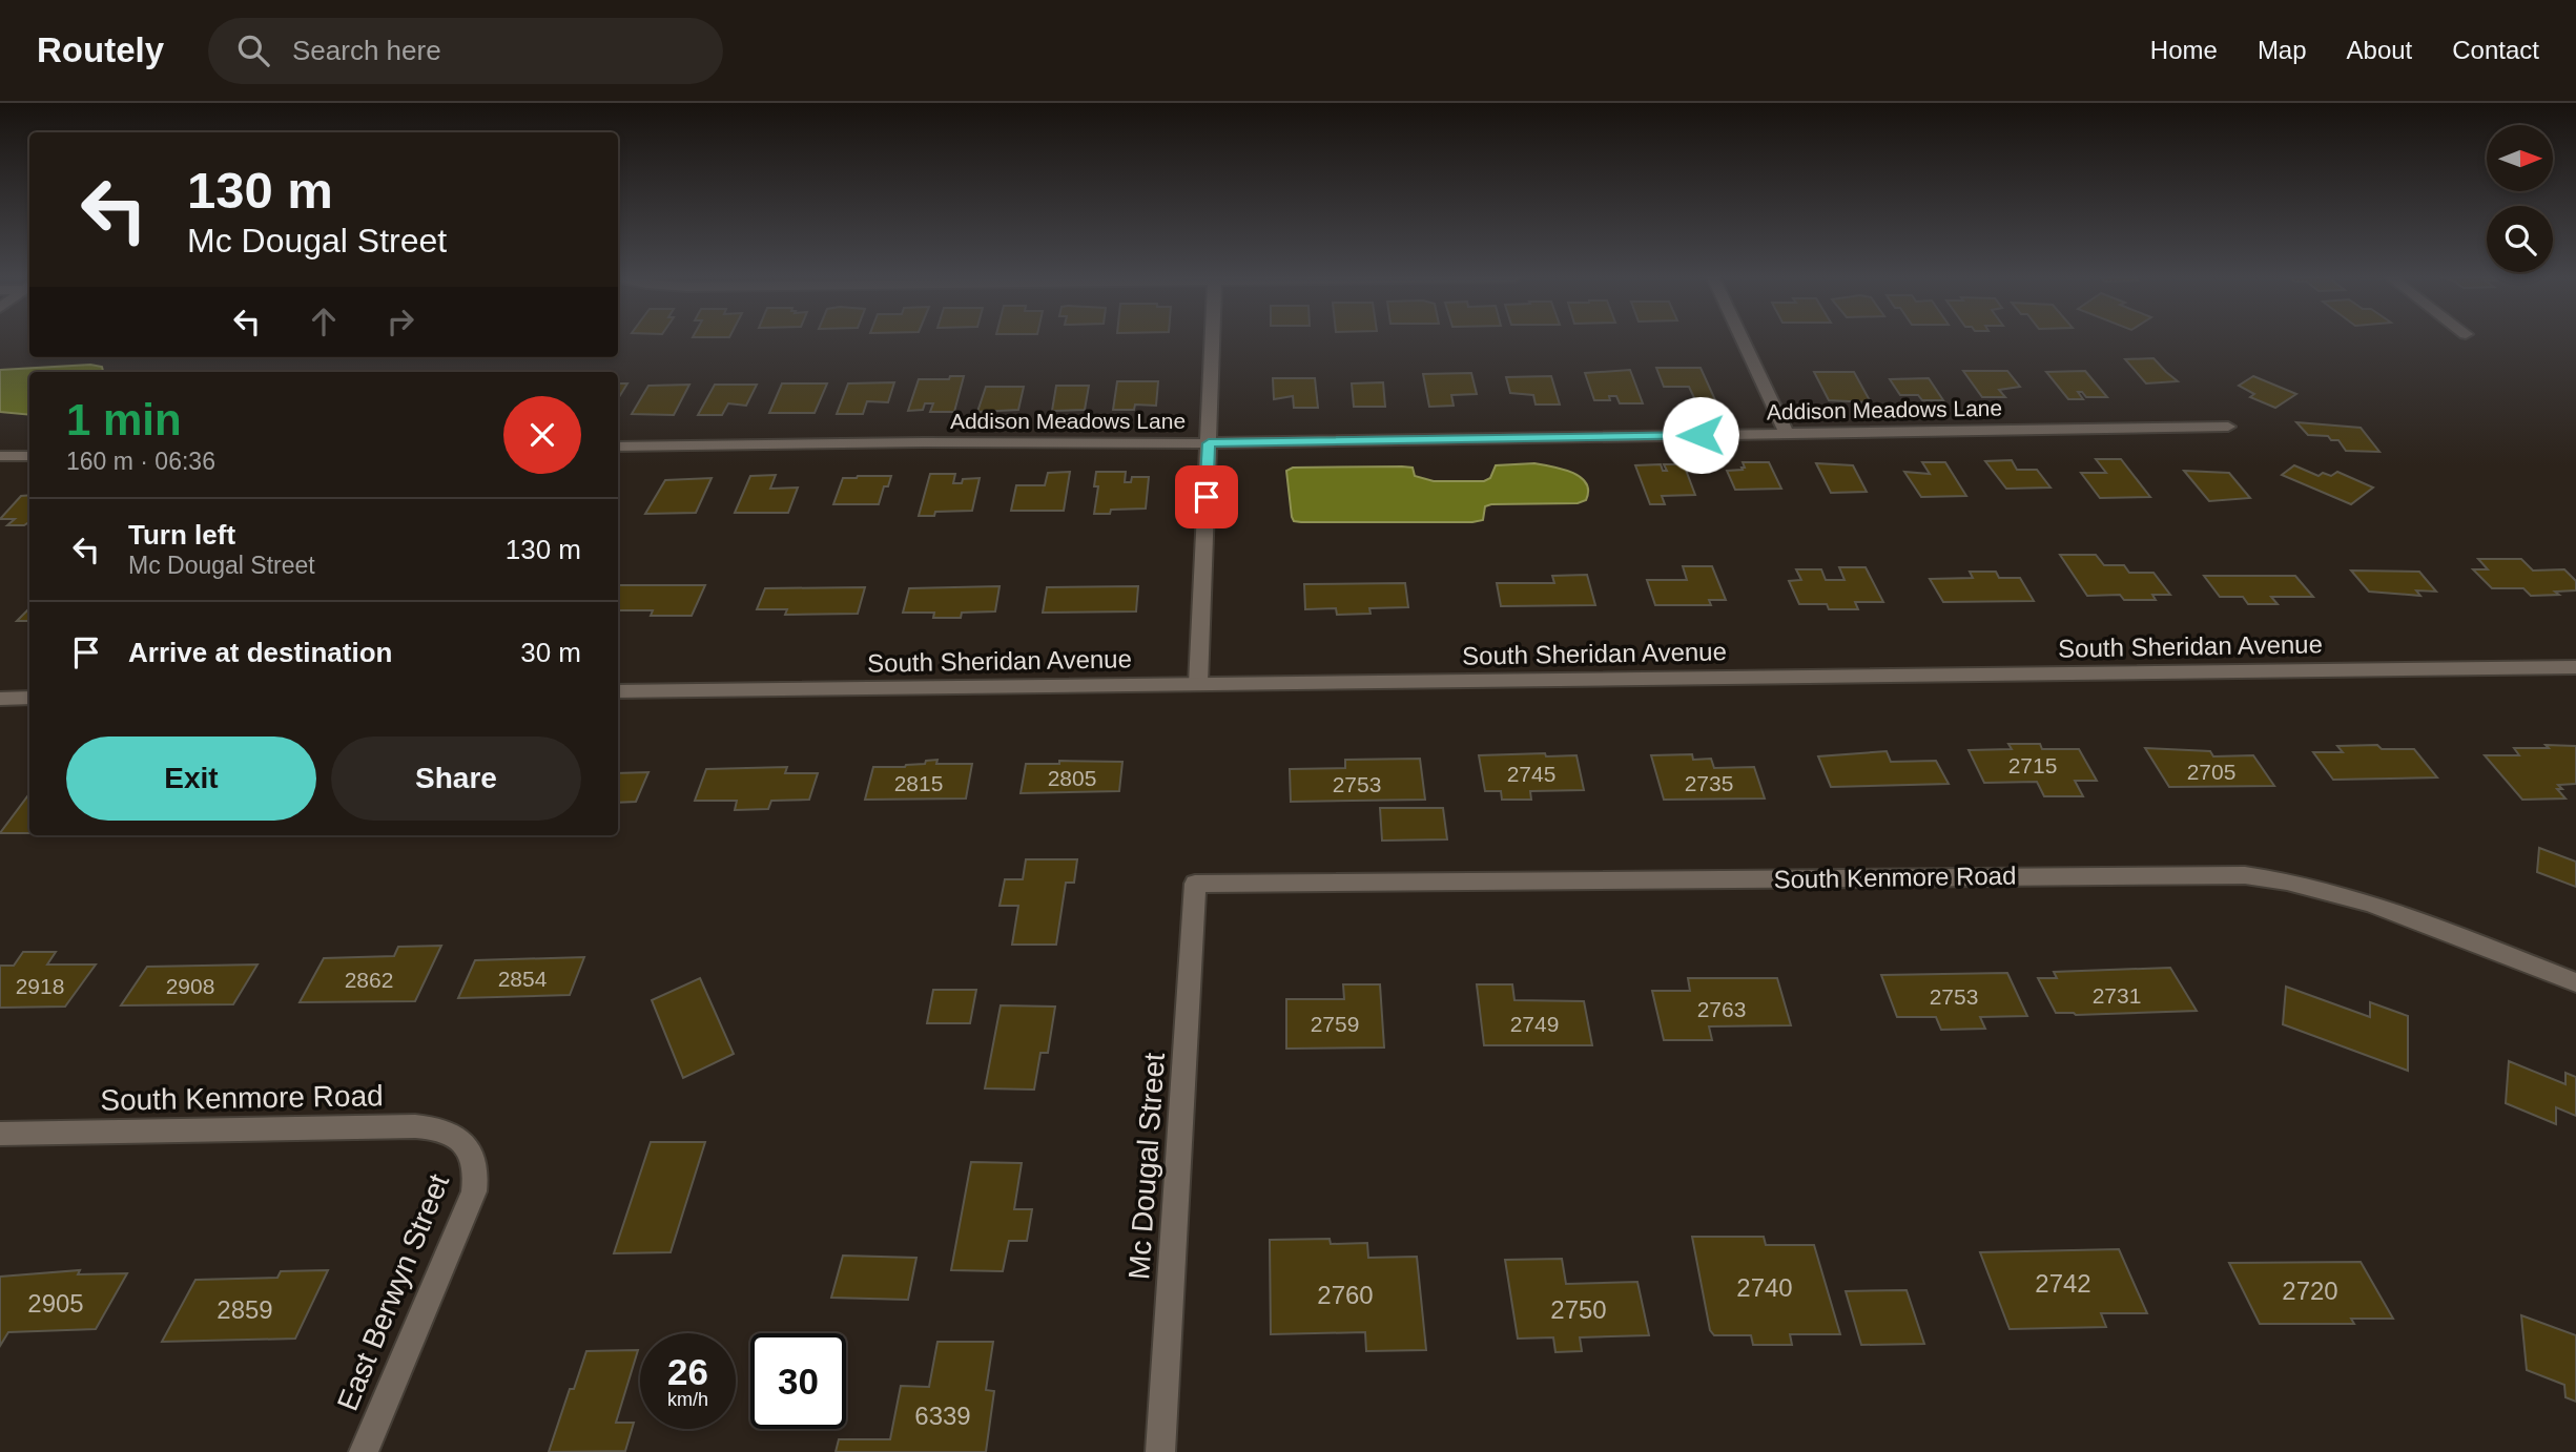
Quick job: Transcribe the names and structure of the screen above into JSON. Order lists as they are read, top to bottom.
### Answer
{
  "streets": {
    "street": [
      "Addison Meadows Lane",
      "South Sheridan Avenue",
      "South Kenmore Road",
      "Mc Dougal Street",
      "East Berwyn Street"
    ]
  },
  "crossings": [
    ["South Kenmore Road", "Mc Dougal Street"],
    ["South Kenmore Road", "East Berwyn Street"]
  ],
  "house_numbers": [
    "2715",
    "2705",
    "2745",
    "2805",
    "2815",
    "2735",
    "2753",
    "2854",
    "2862",
    "2918",
    "2908",
    "2731",
    "2753",
    "2763",
    "2759",
    "2749",
    "2742",
    "2740",
    "2720",
    "2760",
    "2905",
    "2859",
    "2750",
    "6339"
  ],
  "north": "right",
  "page": {
    "header": "Routely",
    "search": "Search here",
    "nav": [
      "Home",
      "Map",
      "About",
      "Contact"
    ],
    "turn": ["130 m", "Mc Dougal Street"],
    "heading": ["1 min", "160 m · 06:36"],
    "list": [
      {
        "name": "Turn left",
        "note": "Mc Dougal Street",
        "value": "130 m"
      },
      {
        "name": "Arrive at destination",
        "value": "30 m"
      }
    ],
    "buttons": ["Exit", "Share"],
    "speed": "26 km/h",
    "limit": "30"
  }
}
